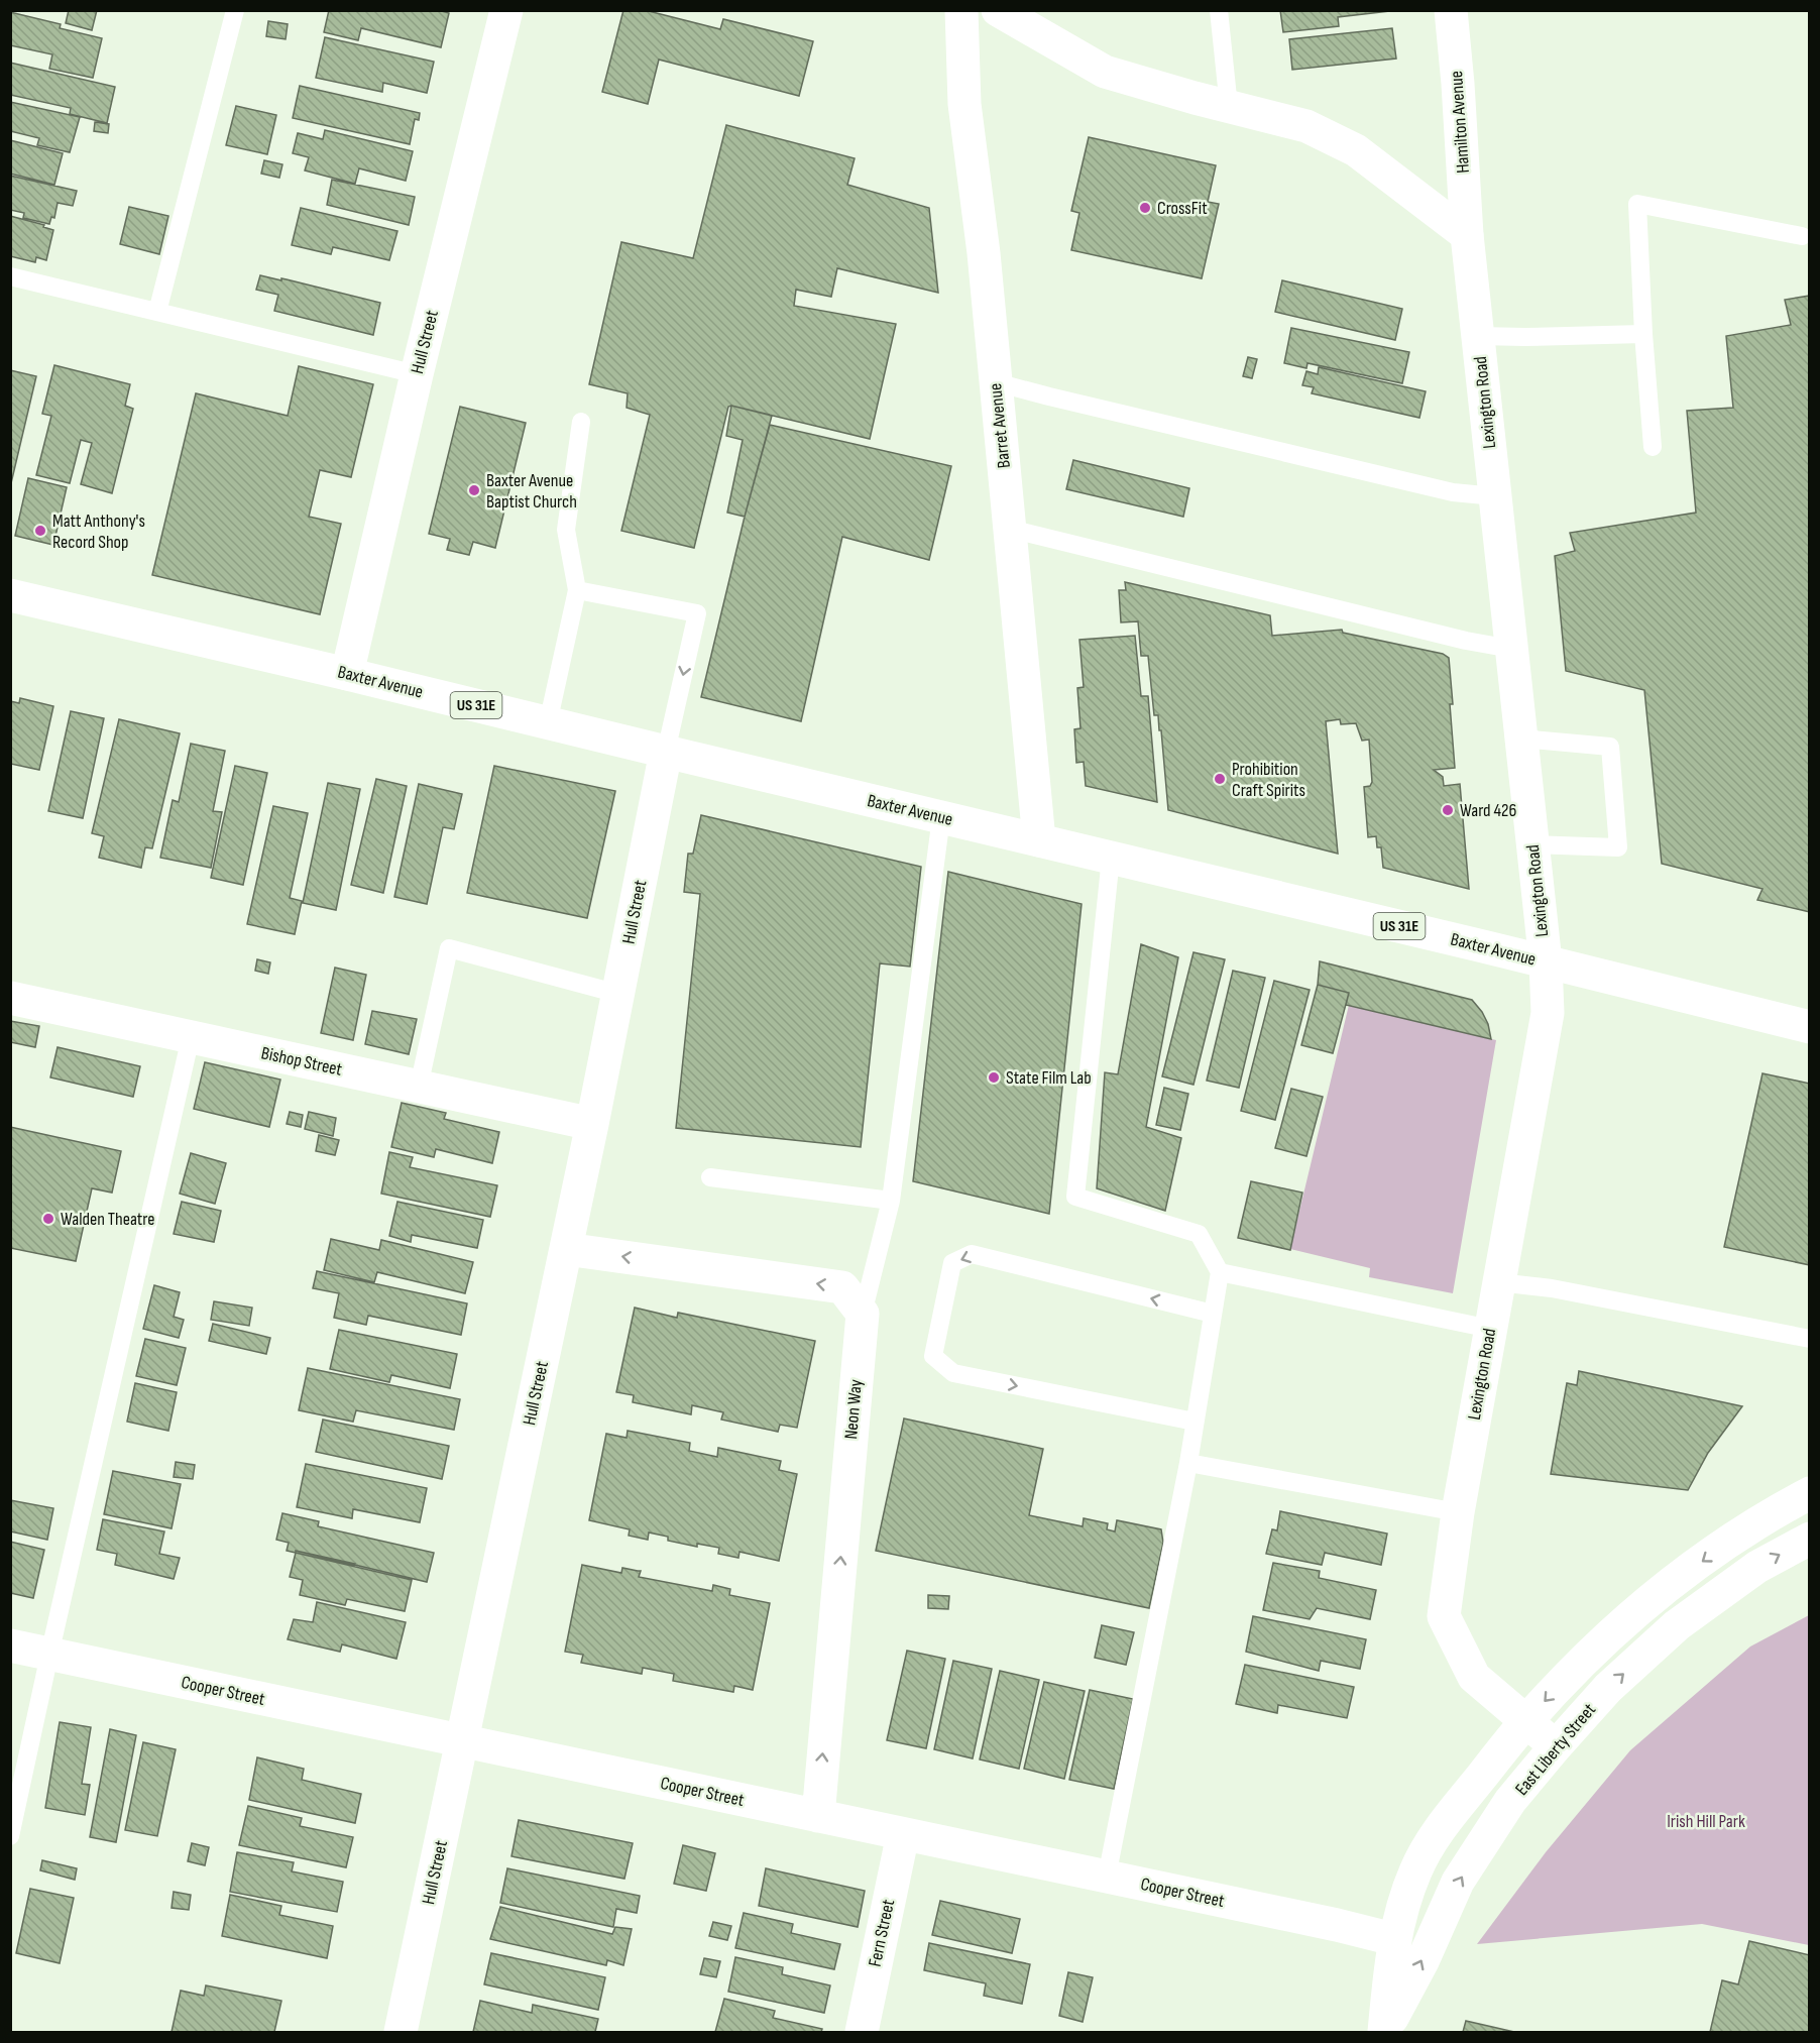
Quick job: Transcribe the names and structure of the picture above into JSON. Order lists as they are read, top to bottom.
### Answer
{
  "streets": {
    "street": [
      "Hamilton Avenue",
      "Hull Street",
      "Lexington Road",
      "Barret Avenue",
      "Baxter Avenue",
      "US 31E",
      "Bishop Street",
      "Neon Way",
      "Cooper Street",
      "East Liberty Street",
      "Fern Street"
    ]
  },
  "crossings": [
    ["Hamilton Avenue", "Lexington Road"],
    ["Hull Street", "Baxter Avenue"],
    ["Hull Street", "Bishop Street"],
    ["Hull Street", "Cooper Street"],
    ["Lexington Road", "Baxter Avenue"],
    ["Lexington Road", "East Liberty Street"],
    ["Barret Avenue", "Baxter Avenue"],
    ["Neon Way", "Cooper Street"],
    ["Cooper Street", "Fern Street"]
  ],
  "one_way": ["Neon Way"],
  "parks": ["Irish Hill Park"],
  "places": [
    "CrossFit",
    "Baxter Avenue Baptist Church",
    "Matt Anthony's Record Shop",
    "Prohibition Craft Spirits",
    "Ward 426",
    "State Film Lab",
    "Walden Theatre"
  ]
}
